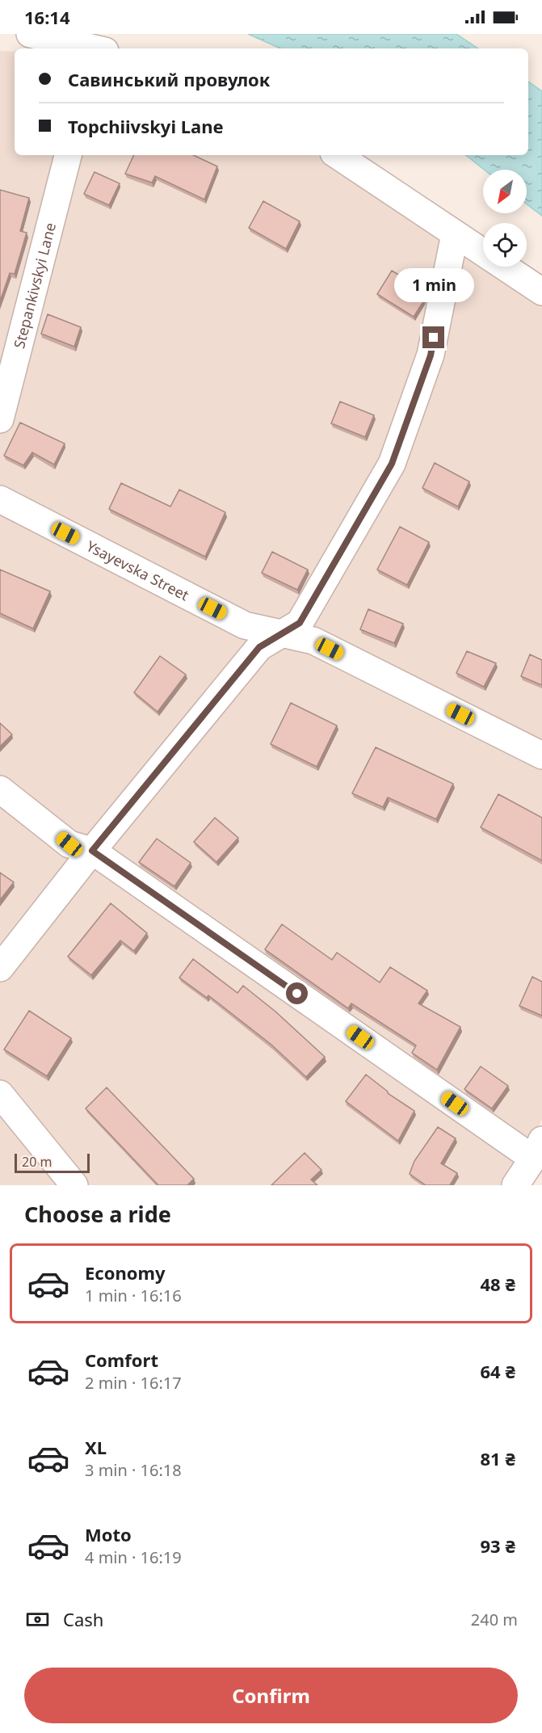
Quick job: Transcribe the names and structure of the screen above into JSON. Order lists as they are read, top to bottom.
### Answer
{
  "streets": {
    "street": ["Stepankivskyi Lane", "Ysayevska Street"]
  },
  "scale_bar": "20 m",
  "north": "bottom left",
  "page": {
    "status": "16:14",
    "banner": ["Савинський провулок", "Topchiivskyi Lane"],
    "bubble": "1 min",
    "scale": "20 m",
    "heading": "Choose a ride",
    "list": [
      {
        "name": "Economy",
        "note": "1 min · 16:16",
        "value": "48 ₴"
      },
      {
        "name": "Comfort",
        "note": "2 min · 16:17",
        "value": "64 ₴"
      },
      {
        "name": "XL",
        "note": "3 min · 16:18",
        "value": "81 ₴"
      },
      {
        "name": "Moto",
        "note": "4 min · 16:19",
        "value": "93 ₴"
      }
    ],
    "pay": ["Cash", "240 m"],
    "buttons": "Confirm"
  }
}
